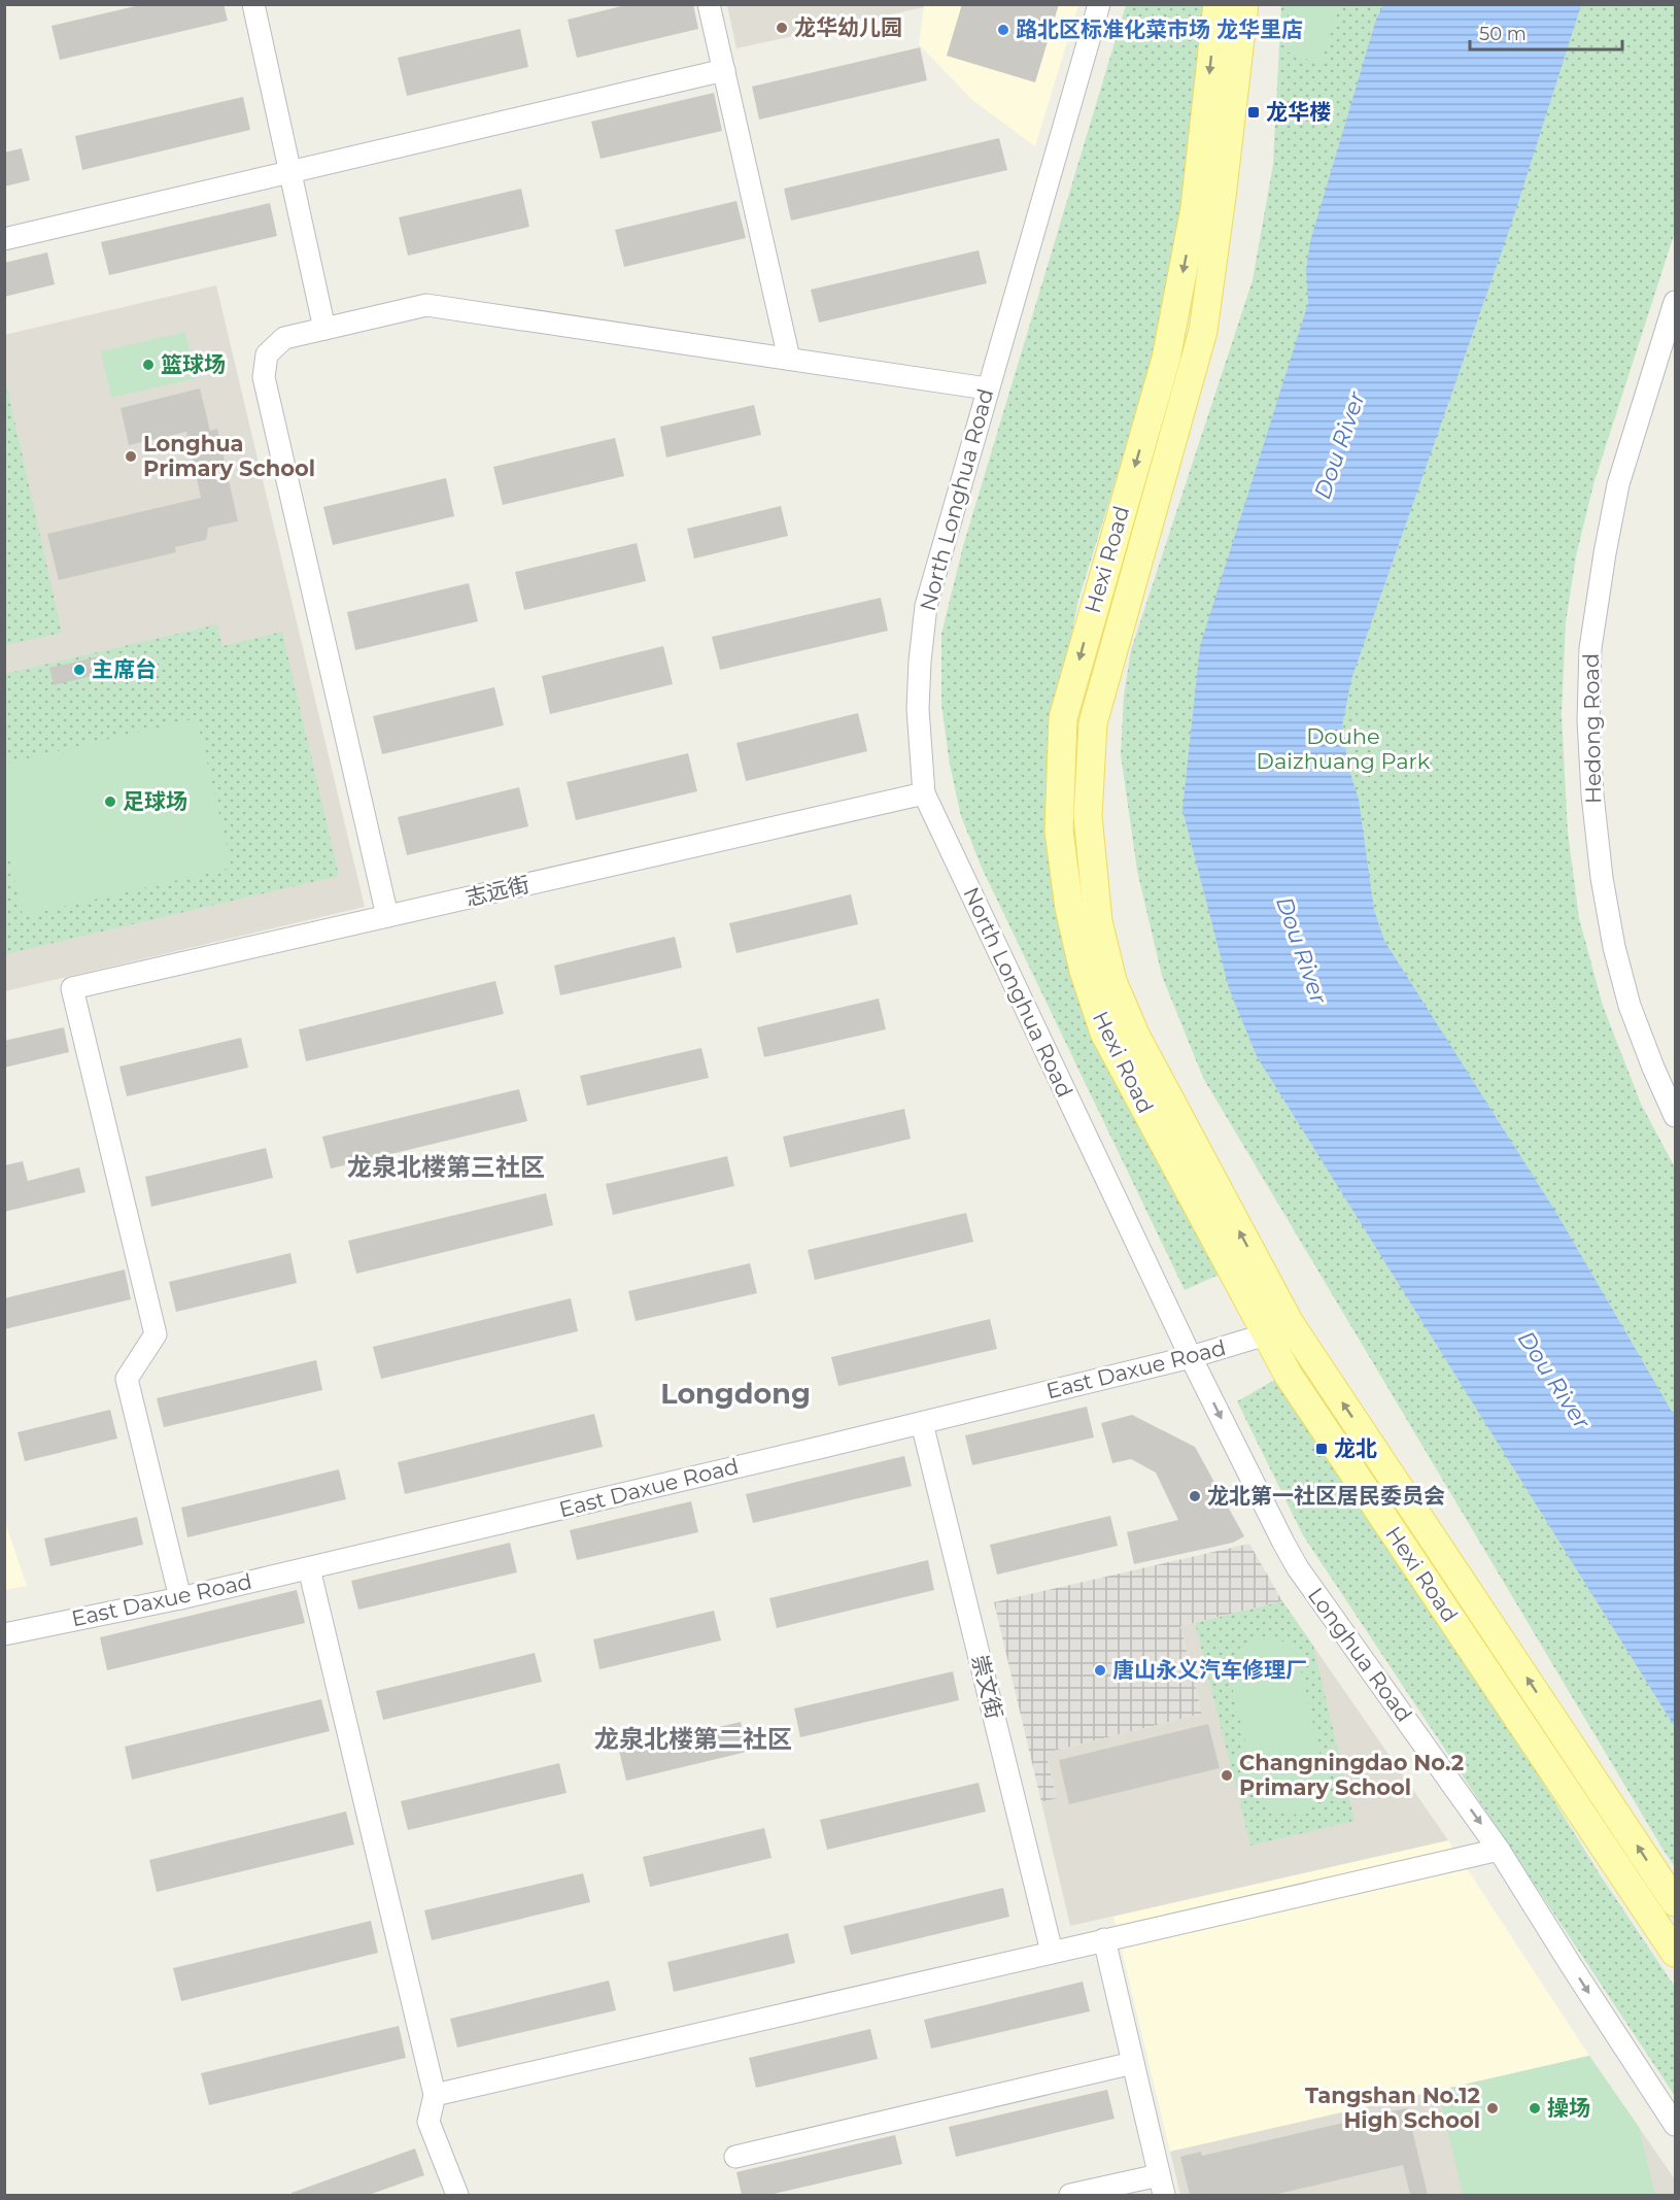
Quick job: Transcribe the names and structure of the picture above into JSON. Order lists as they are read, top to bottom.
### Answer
{
  "streets": {
    "main road": ["Hexi Road"],
    "street": [
      "North Longhua Road",
      "Hedong Road",
      "志远街",
      "East Daxue Road",
      "Longhua Road",
      "崇文街"
    ]
  },
  "crossings": [
    ["North Longhua Road", "志远街"],
    ["North Longhua Road", "East Daxue Road"],
    ["North Longhua Road", "Longhua Road"],
    ["Hexi Road", "East Daxue Road"],
    ["志远街", "East Daxue Road"],
    ["East Daxue Road", "Longhua Road"],
    ["East Daxue Road", "崇文街"]
  ],
  "one_way": ["Longhua Road"],
  "districts": ["龙泉北楼第三社区", "Longdong", "龙泉北楼第二社区"],
  "water": ["Dou River"],
  "parks": ["Douhe Daizhuang Park"],
  "places": {
    "other": [
      "龙华幼儿园",
      "路北区标准化菜市场 龙华里店",
      "篮球场",
      "Longhua Primary School",
      "主席台",
      "足球场",
      "龙北第一社区居民委员会",
      "唐山永义汽车修理厂",
      "Changningdao No.2 Primary School",
      "Tangshan No.12 High School",
      "操场"
    ],
    "transit": ["龙华楼", "龙北"]
  },
  "scale_bar": "50 m"
}
